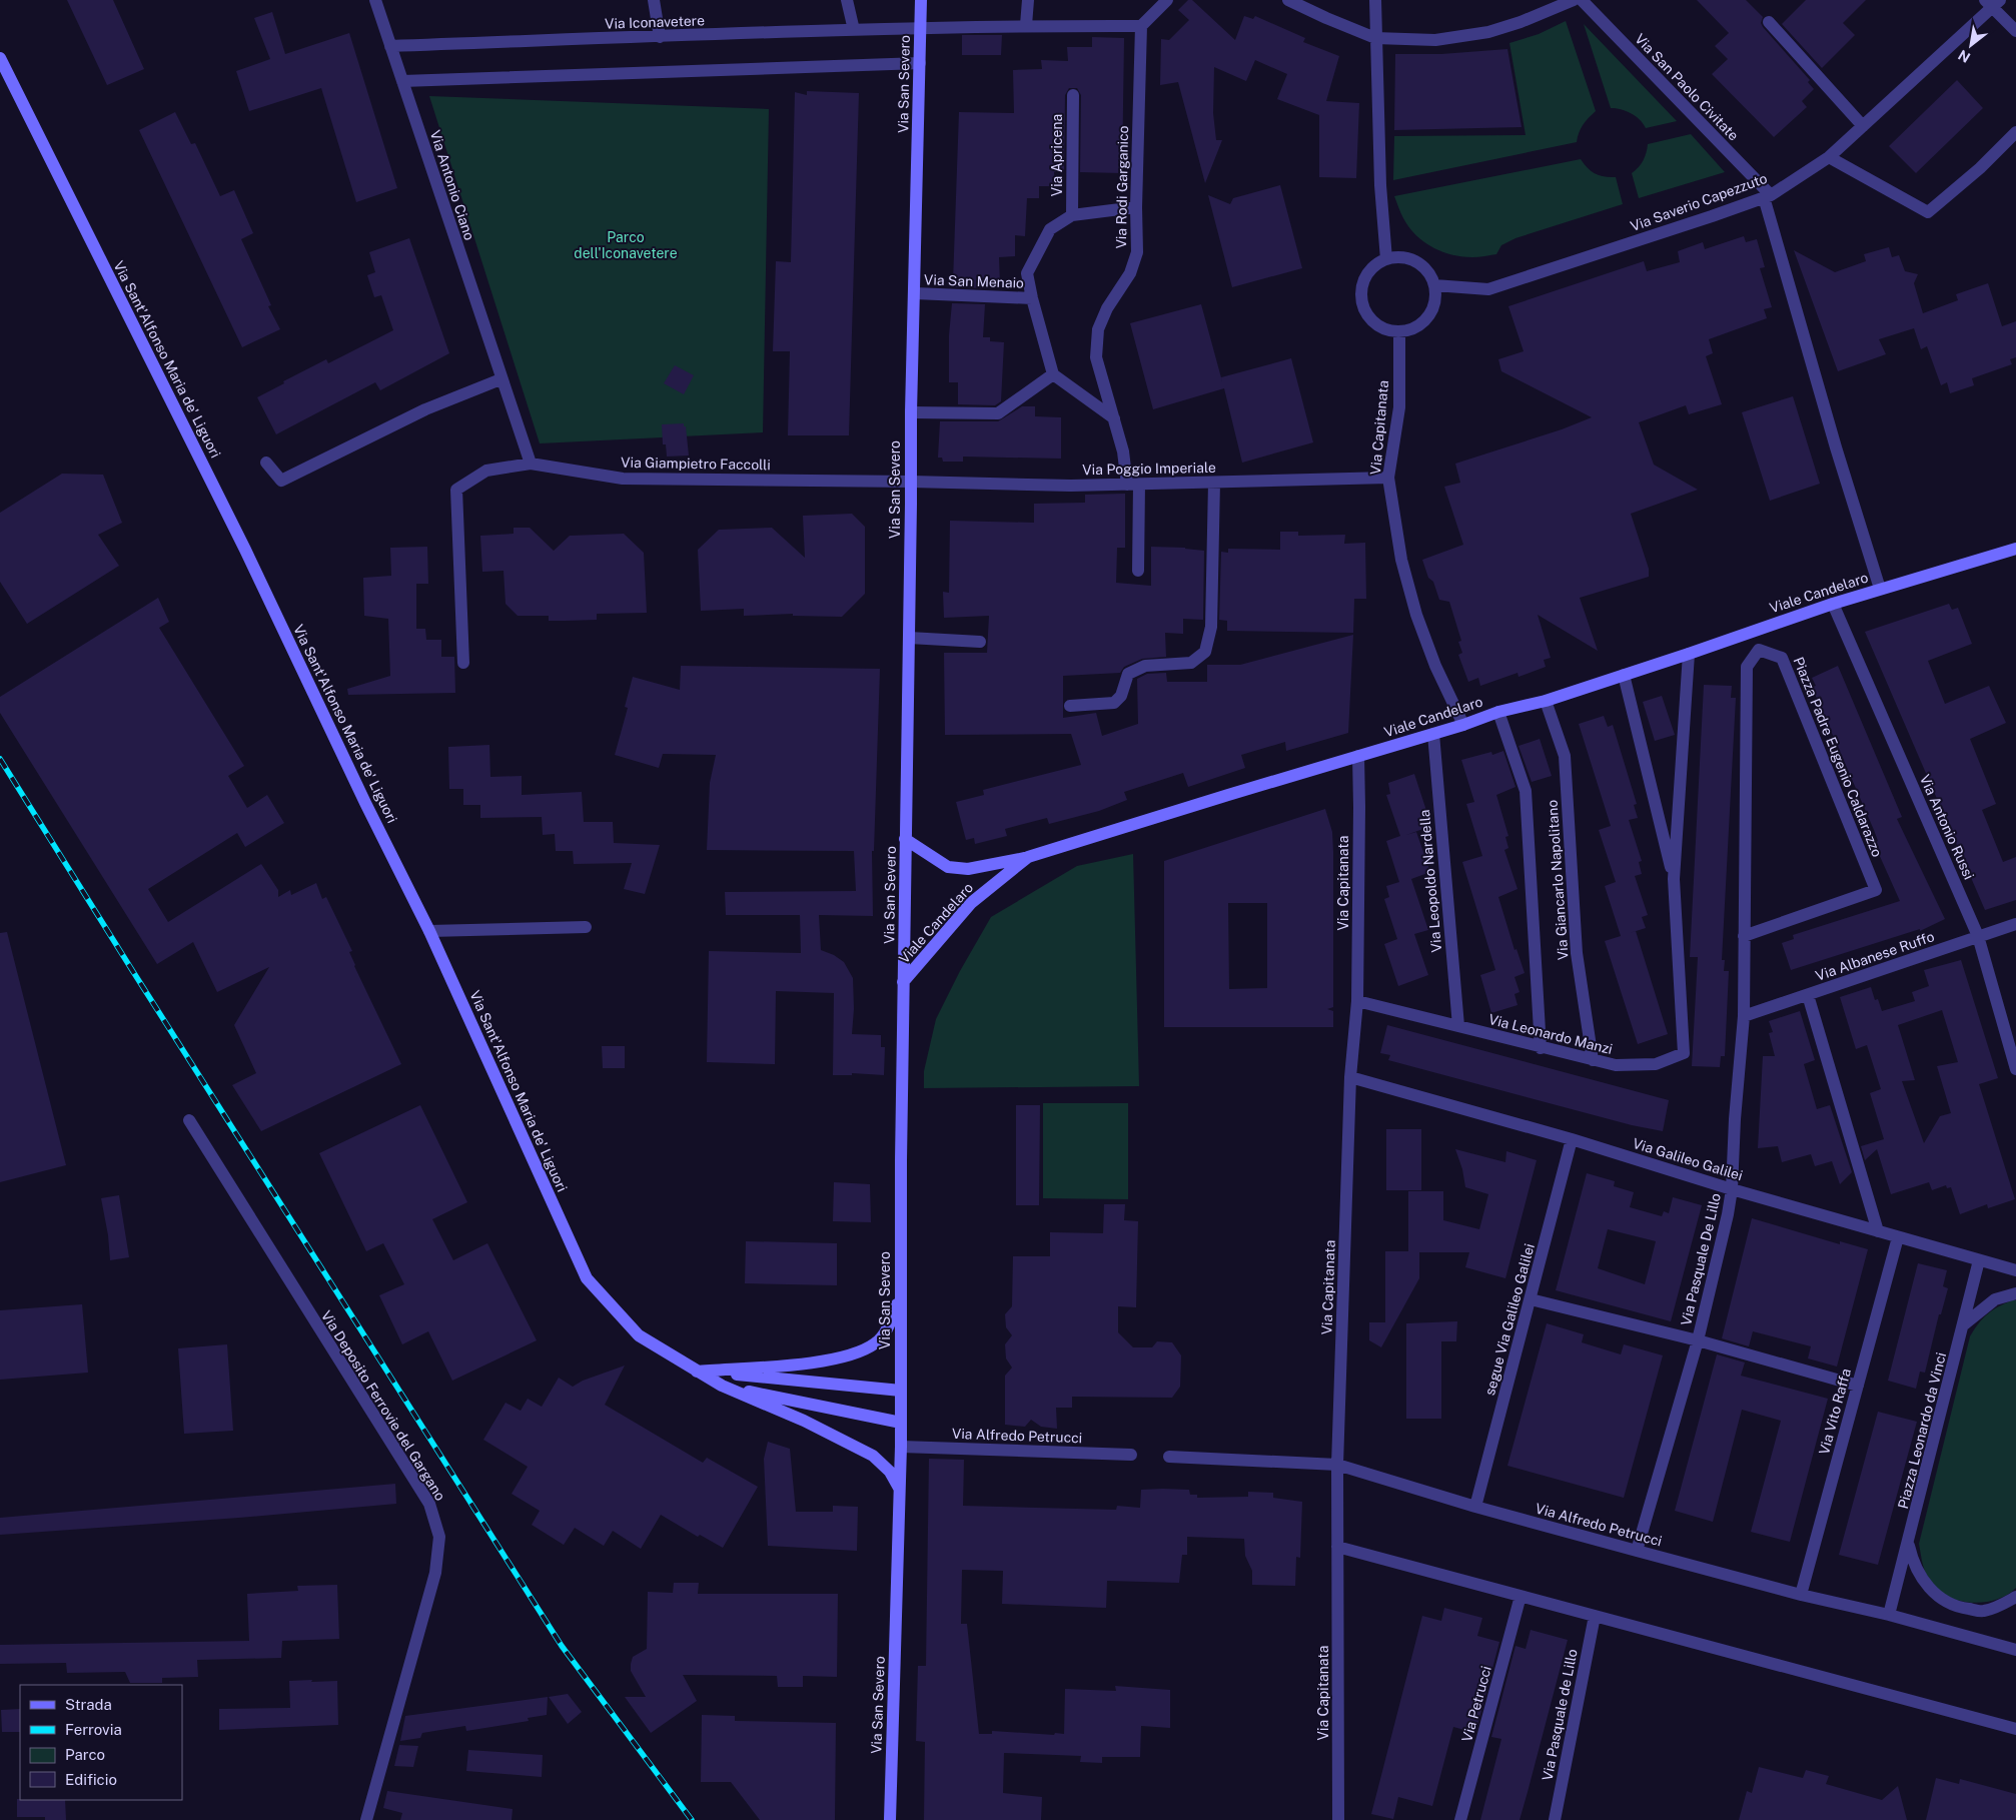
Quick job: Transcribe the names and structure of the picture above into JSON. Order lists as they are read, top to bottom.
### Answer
{
  "streets": {
    "main road": ["Via San Severo", "Via Sant'Alfonso Maria de' Liguori", "Viale Candelaro"],
    "street": [
      "Via Iconavetere",
      "Via San Paolo Civitate",
      "Via Apricena",
      "Via Antonio Ciano",
      "Via Rodi Garganico",
      "Via Saverio Capezzuto",
      "Via San Menaio",
      "Via Capitanata",
      "Via Giampietro Faccolli",
      "Via Poggio Imperiale",
      "Piazza Padre Eugenio Caldarazzo",
      "Via Antonio Russi",
      "Via Giancarlo Napolitano",
      "Via Leopoldo Nardella",
      "Via Albanese Ruffo",
      "Via Leonardo Manzi",
      "Via Galileo Galilei",
      "Via Pasquale De Lillo",
      "segue Via Galileo Galilei",
      "Via Deposito Ferrovie del Gargano",
      "Via Vito Raffa",
      "Piazza Leonardo da Vinci",
      "Via Alfredo Petrucci",
      "Via Petrucci",
      "Via Pasquale de Lillo"
    ]
  },
  "crossings": [
    ["Via Iconavetere", "Via San Severo"],
    ["Via Iconavetere", "Via Antonio Ciano"],
    ["Via Iconavetere", "Via Rodi Garganico"],
    ["Via San Severo", "Via San Menaio"],
    ["Via San Severo", "Via Giampietro Faccolli"],
    ["Via San Severo", "Via Poggio Imperiale"],
    ["Via San Severo", "Viale Candelaro"],
    ["Via San Severo", "Via Alfredo Petrucci"],
    ["Via San Paolo Civitate", "Via Saverio Capezzuto"],
    ["Via Antonio Ciano", "Via Giampietro Faccolli"],
    ["Via Rodi Garganico", "Via Poggio Imperiale"],
    ["Via Saverio Capezzuto", "Via Capitanata"],
    ["Via Capitanata", "Via Poggio Imperiale"],
    ["Via Capitanata", "Viale Candelaro"],
    ["Via Capitanata", "Via Leonardo Manzi"],
    ["Via Capitanata", "Via Galileo Galilei"],
    ["Via Capitanata", "Via Alfredo Petrucci"],
    ["Via Giampietro Faccolli", "Via Poggio Imperiale"],
    ["Viale Candelaro", "Via Antonio Russi"],
    ["Viale Candelaro", "Via Giancarlo Napolitano"],
    ["Viale Candelaro", "Via Leopoldo Nardella"],
    ["Viale Candelaro", "Via Leonardo Manzi"],
    ["Piazza Padre Eugenio Caldarazzo", "Via Pasquale De Lillo"],
    ["Via Antonio Russi", "Via Albanese Ruffo"],
    ["Via Giancarlo Napolitano", "Via Leonardo Manzi"],
    ["Via Leopoldo Nardella", "Via Leonardo Manzi"],
    ["Via Albanese Ruffo", "Via Pasquale De Lillo"],
    ["Via Galileo Galilei", "Via Pasquale De Lillo"],
    ["Via Galileo Galilei", "segue Via Galileo Galilei"],
    ["Via Galileo Galilei", "Via Vito Raffa"],
    ["Via Galileo Galilei", "Piazza Leonardo da Vinci"],
    ["Via Pasquale De Lillo", "Via Alfredo Petrucci"],
    ["segue Via Galileo Galilei", "Via Alfredo Petrucci"],
    ["Via Vito Raffa", "Via Alfredo Petrucci"],
    ["Piazza Leonardo da Vinci", "Via Alfredo Petrucci"]
  ],
  "parks": ["Parco dell'Iconavetere"],
  "legend": [
    "Strada",
    "Ferrovia",
    "Parco",
    "Edificio"
  ],
  "north": "bottom left"
}
